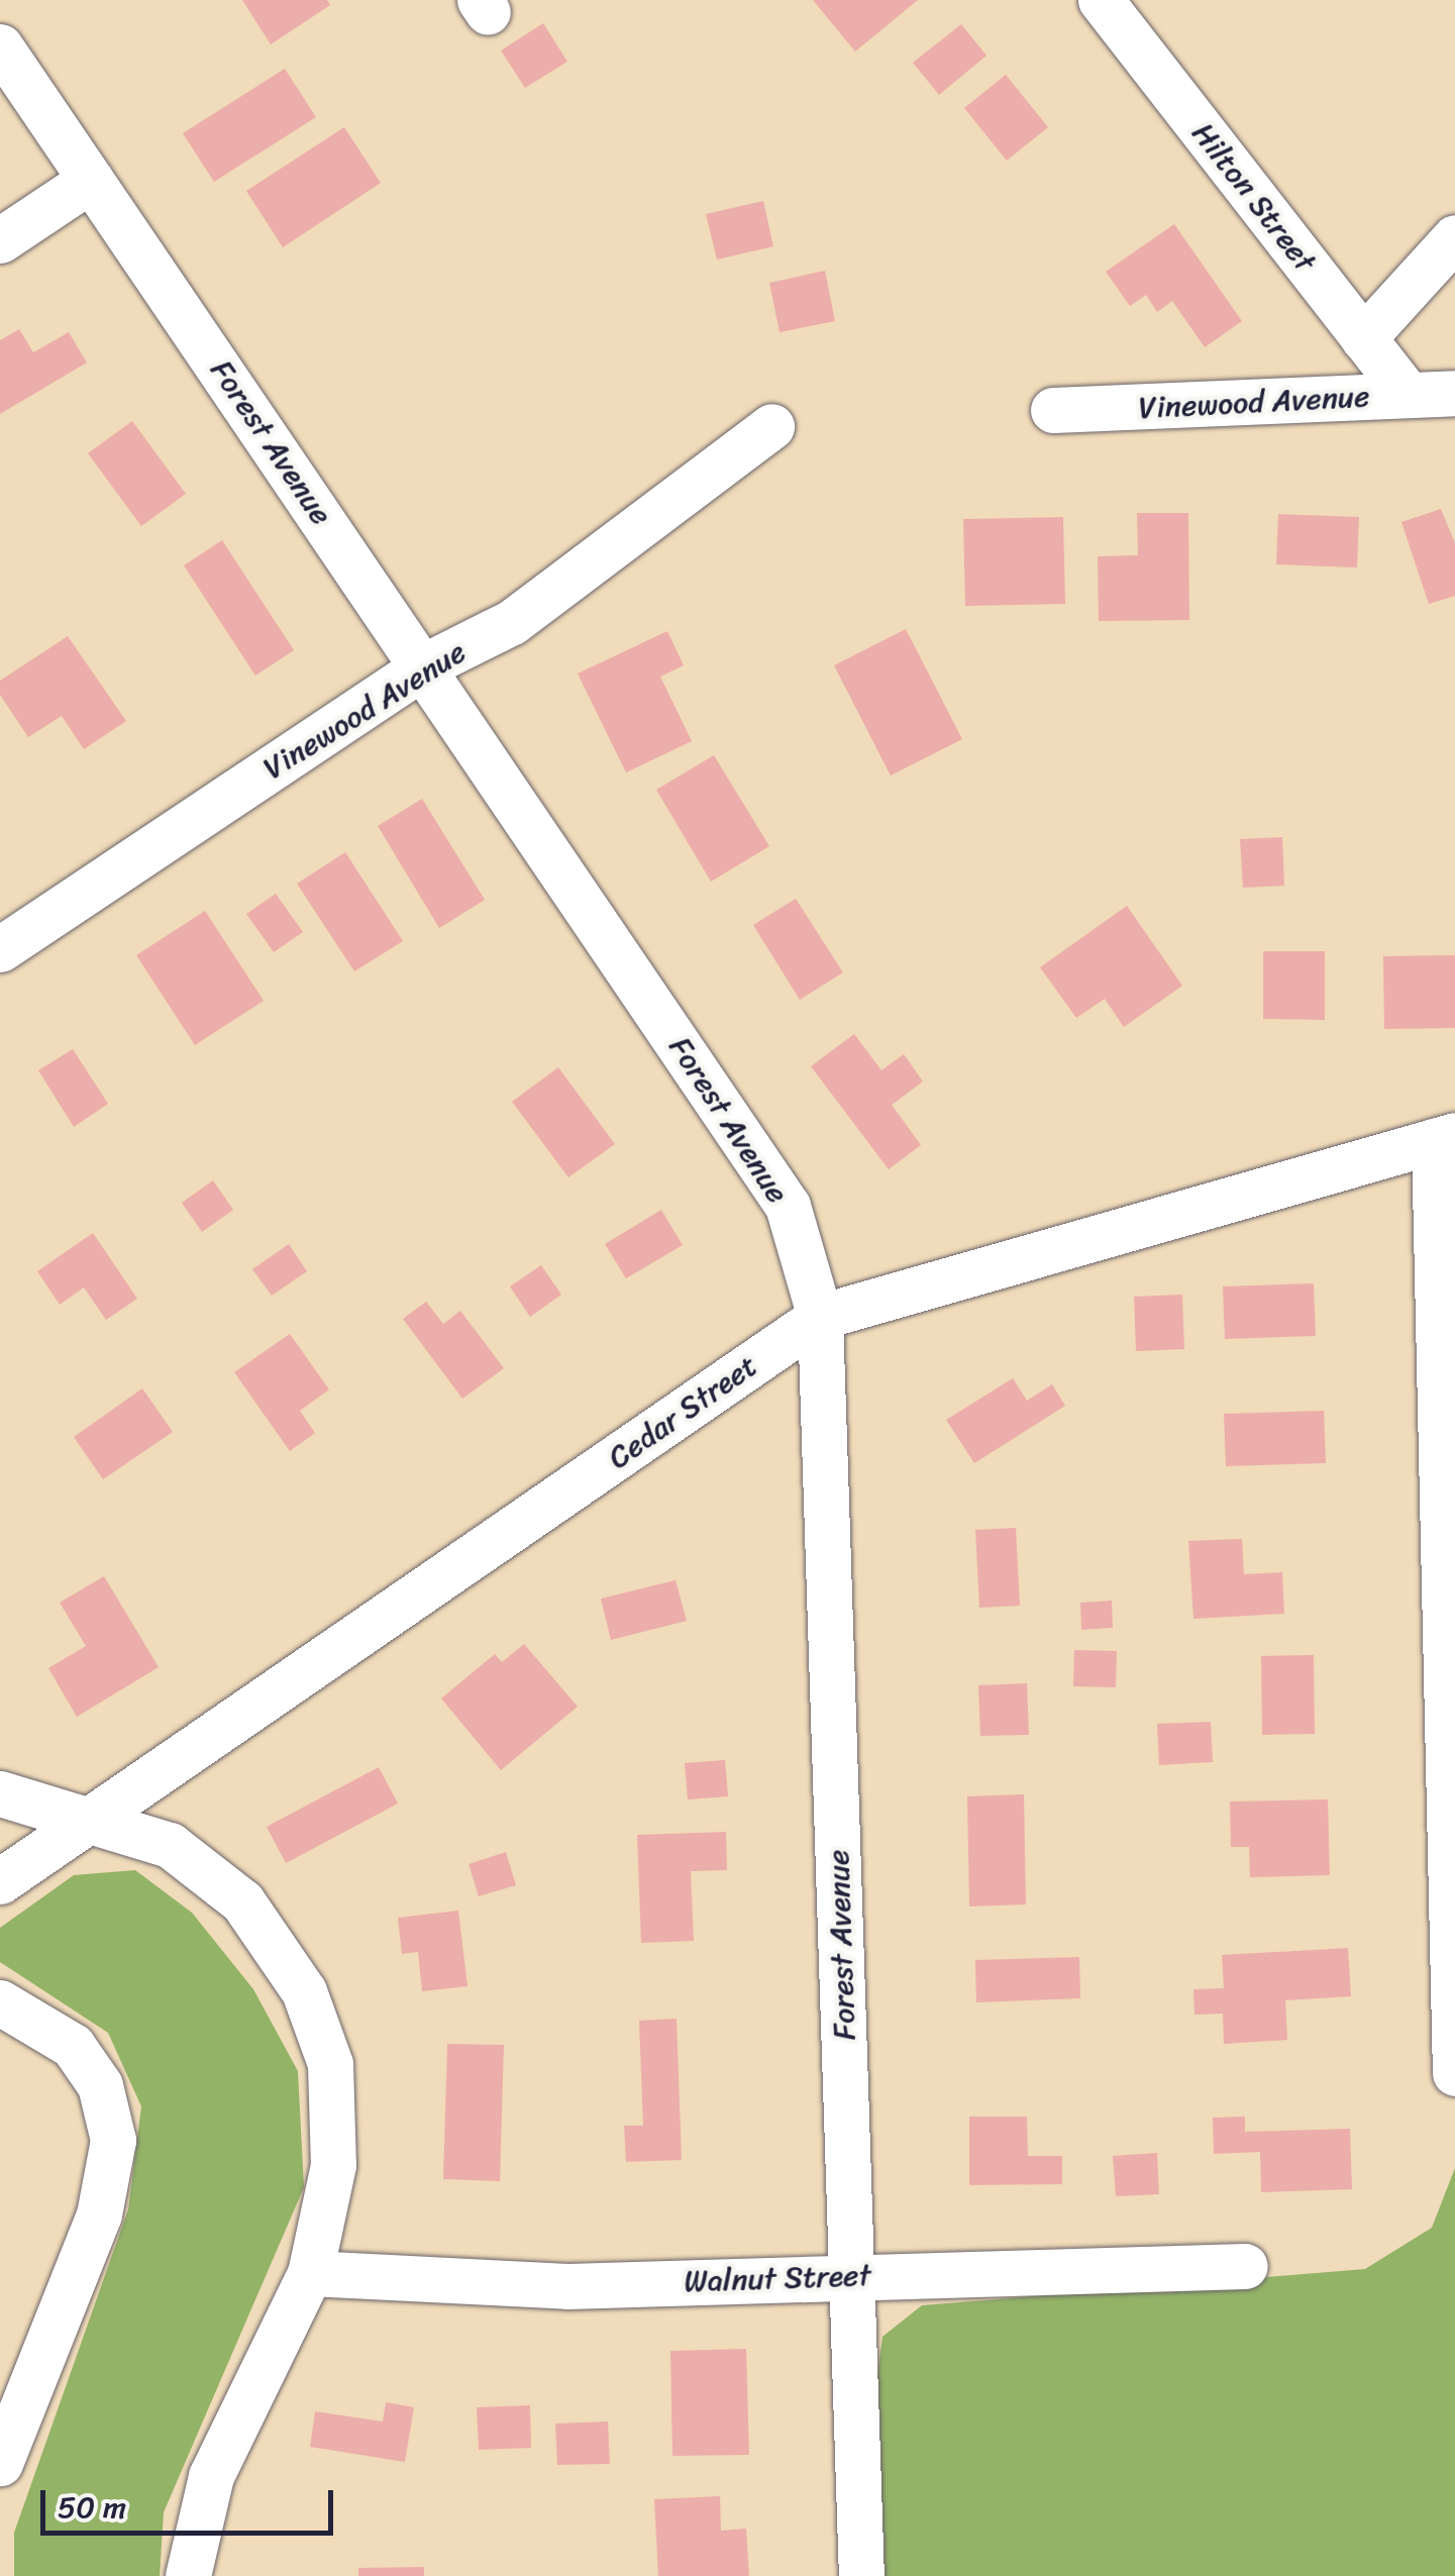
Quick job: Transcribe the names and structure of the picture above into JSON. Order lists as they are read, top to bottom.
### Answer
{
  "streets": {
    "street": [
      "Hilton Street",
      "Vinewood Avenue",
      "Forest Avenue",
      "Cedar Street",
      "Walnut Street"
    ]
  },
  "crossings": [
    ["Hilton Street", "Vinewood Avenue"],
    ["Vinewood Avenue", "Forest Avenue"],
    ["Forest Avenue", "Cedar Street"],
    ["Forest Avenue", "Walnut Street"]
  ],
  "scale_bar": "50 m"
}
